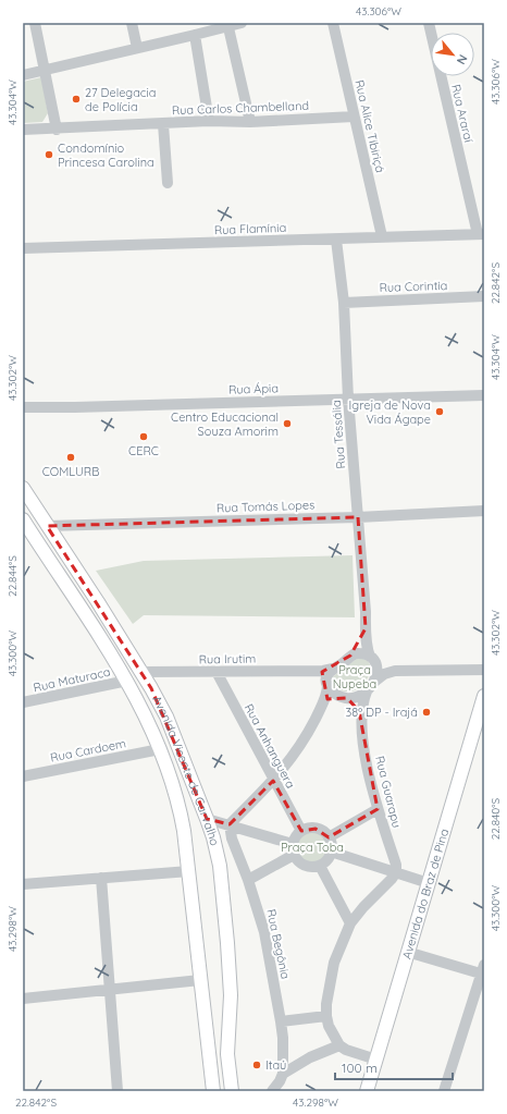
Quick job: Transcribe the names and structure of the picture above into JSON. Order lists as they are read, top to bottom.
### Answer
{
  "streets": {
    "main road": ["Avenida Vicente de Carvalho", "Avenida do Braz de Pina"],
    "street": [
      "Rua Carlos Chambelland",
      "Rua Araraí",
      "Rua Alice Tibiriçá",
      "Rua Flamínia",
      "Rua Corintia",
      "Rua Ápia",
      "Rua Tessália",
      "Rua Tomás Lopes",
      "Rua Irutim",
      "Rua Maturaca",
      "Rua Anhanguera",
      "Rua Cardoem",
      "Rua Guarapu",
      "Rua Begônia"
    ]
  },
  "crossings": [
    ["Rua Carlos Chambelland", "Rua Alice Tibiriçá"],
    ["Rua Araraí", "Rua Flamínia"],
    ["Rua Alice Tibiriçá", "Rua Flamínia"],
    ["Rua Flamínia", "Rua Tessália"],
    ["Rua Corintia", "Rua Tessália"],
    ["Rua Ápia", "Rua Tessália"],
    ["Rua Tessália", "Rua Tomás Lopes"],
    ["Rua Tessália", "Rua Irutim"],
    ["Rua Tessália", "Rua Guarapu"],
    ["Rua Tomás Lopes", "Avenida Vicente de Carvalho"],
    ["Rua Irutim", "Rua Anhanguera"],
    ["Rua Irutim", "Avenida Vicente de Carvalho"],
    ["Rua Irutim", "Rua Guarapu"],
    ["Rua Maturaca", "Avenida Vicente de Carvalho"],
    ["Rua Cardoem", "Avenida Vicente de Carvalho"]
  ],
  "parks": ["Praça Nupeba", "Praça Toba"],
  "places": [
    "27 Delegacia de Polícia",
    "Condomínio Princesa Carolina",
    "Igreja de Nova Vida Ágape",
    "Centro Educacional Souza Amorim",
    "CERC",
    "COMLURB",
    "38º DP - Irajá",
    "Itaú"
  ],
  "scale_bar": "100 m",
  "north": "bottom right",
  "coordinates": [
    "43.306°W",
    "43.304°W",
    "22.842°S",
    "43.302°W",
    "22.844°S",
    "43.300°W",
    "22.840°S",
    "43.298°W"
  ]
}
